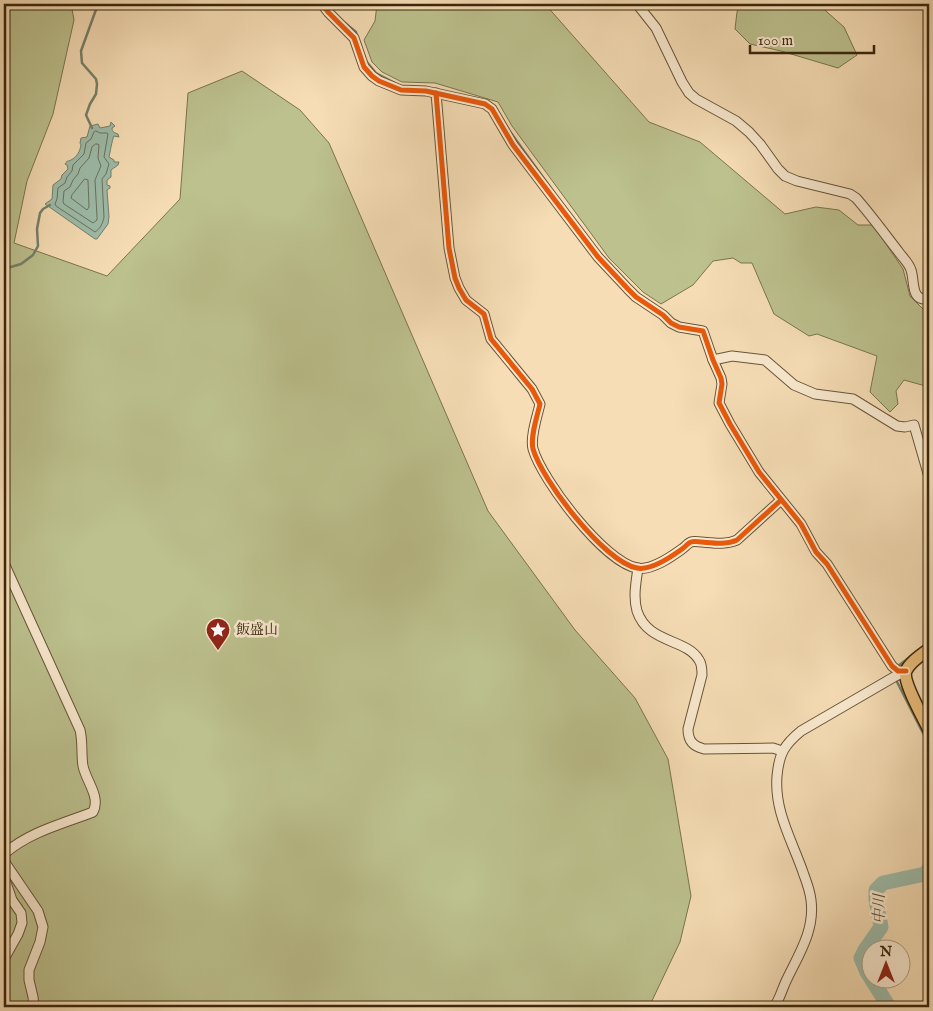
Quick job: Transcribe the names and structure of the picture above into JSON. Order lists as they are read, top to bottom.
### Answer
{
  "water": ["中川"],
  "places": {
    "place": ["飯盛山"]
  },
  "scale_bar": "100 m",
  "north": "top"
}
